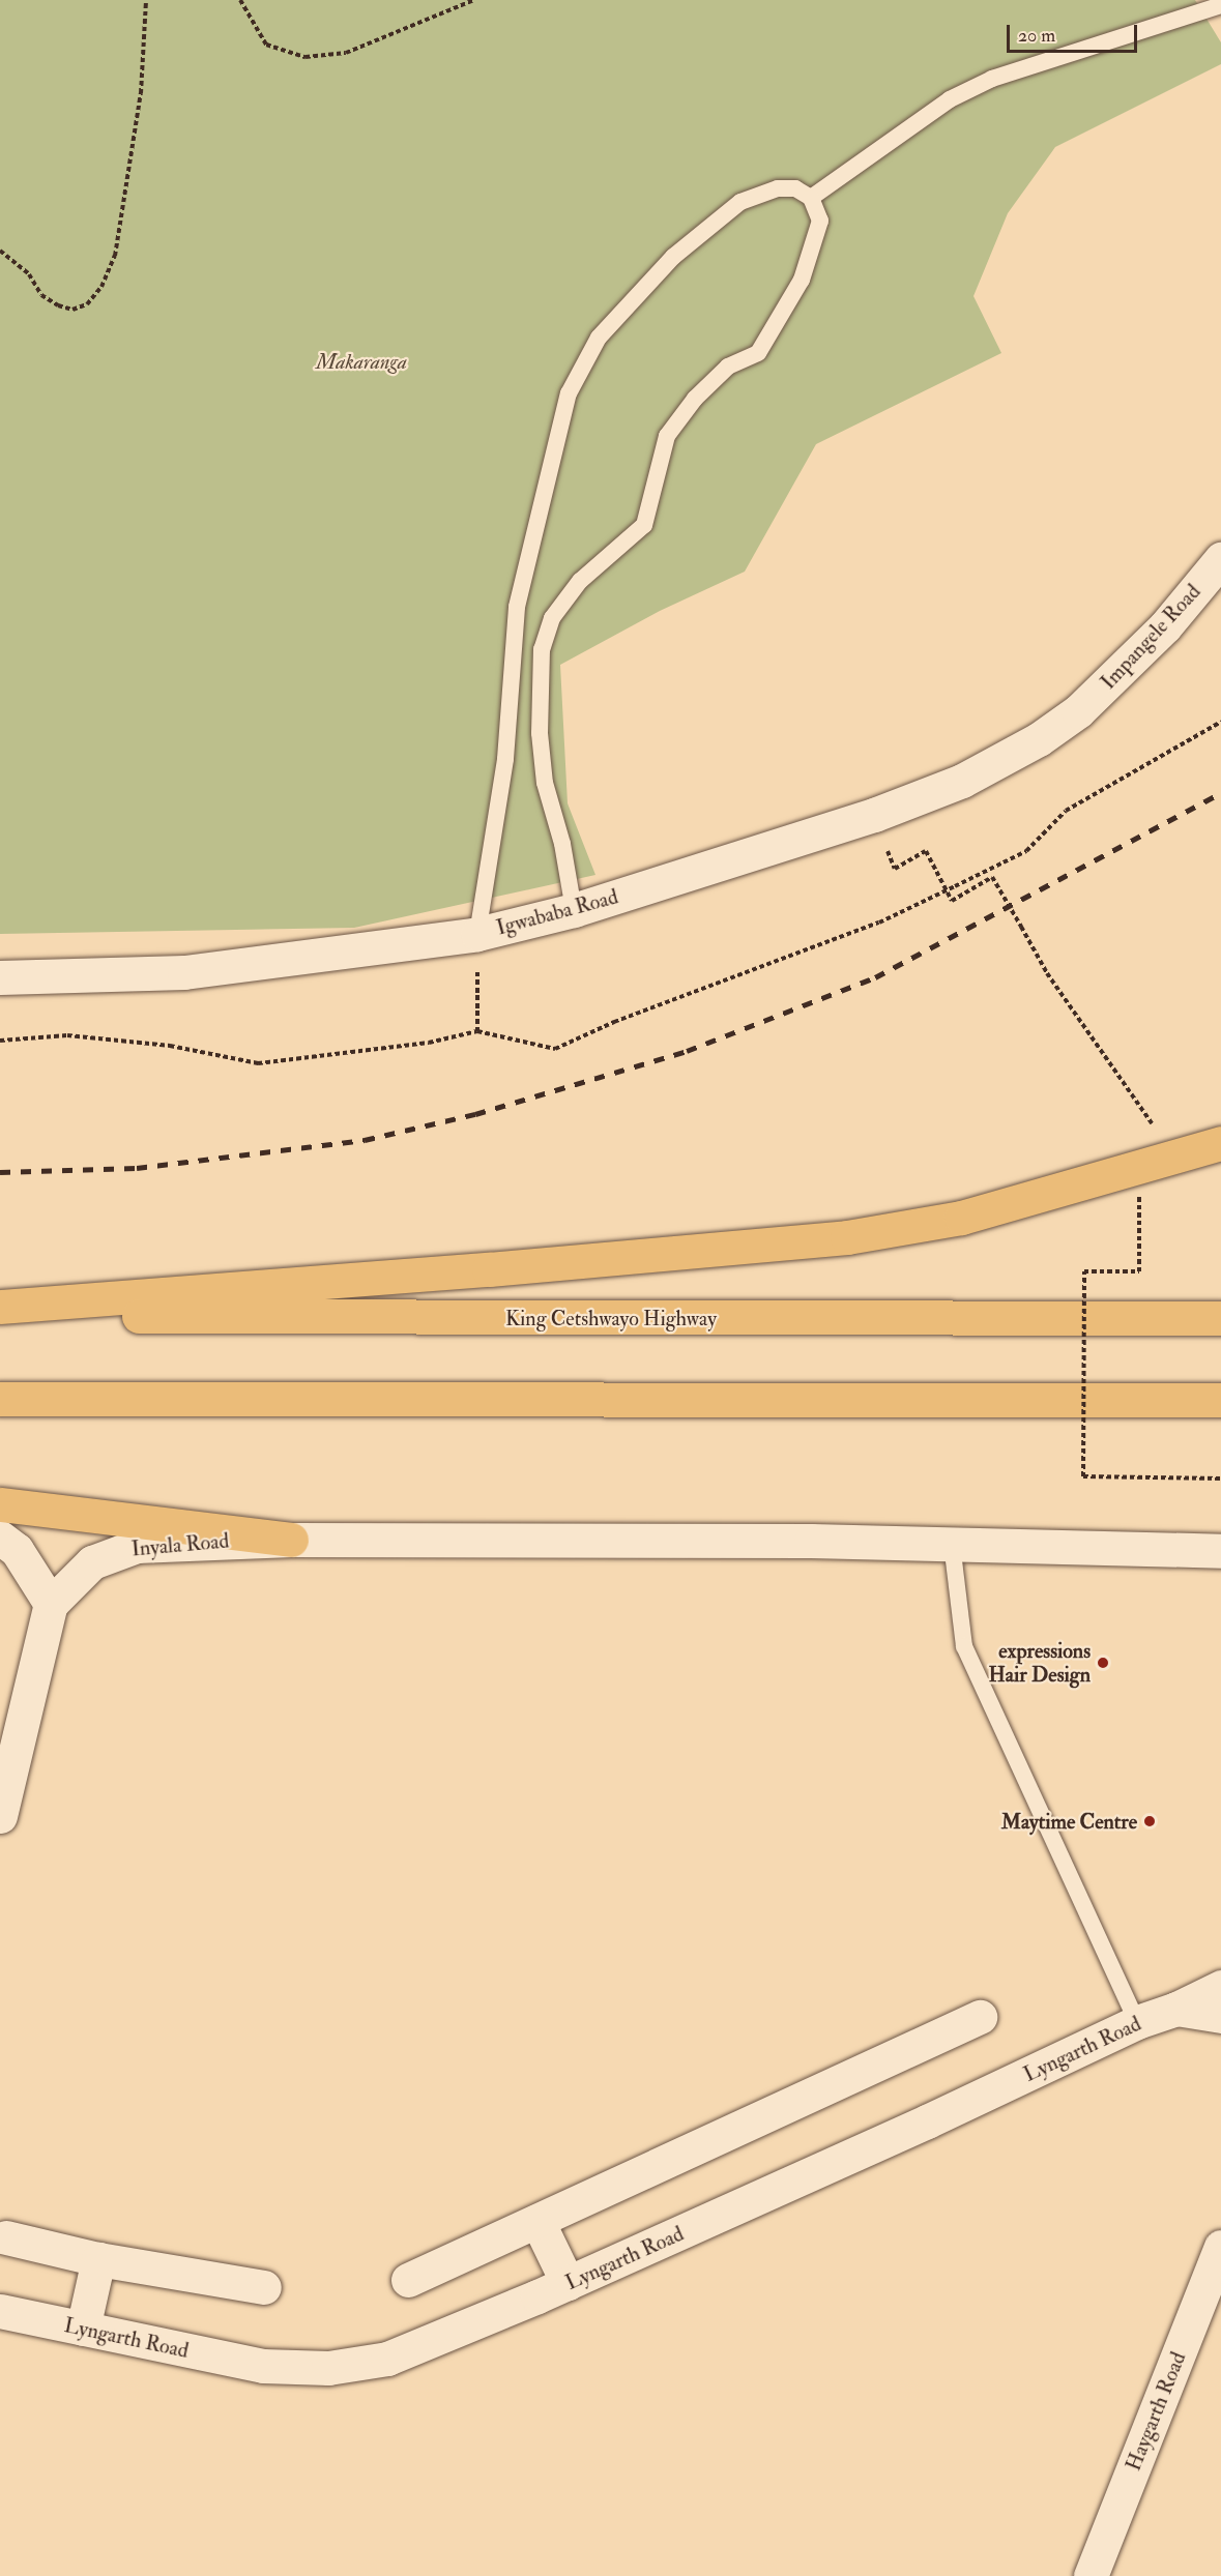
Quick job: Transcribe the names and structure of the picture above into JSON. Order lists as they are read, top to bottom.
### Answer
{
  "streets": {
    "highway": ["King Cetshwayo Highway"],
    "street": [
      "Impangele Road",
      "Igwababa Road",
      "Inyala Road",
      "Lyngarth Road",
      "Haygarth Road"
    ]
  },
  "crossings": [
    ["Impangele Road", "Igwababa Road"]
  ],
  "parks": ["Makaranga"],
  "places": ["expressions Hair Design", "Maytime Centre"],
  "scale_bar": "20 m"
}
